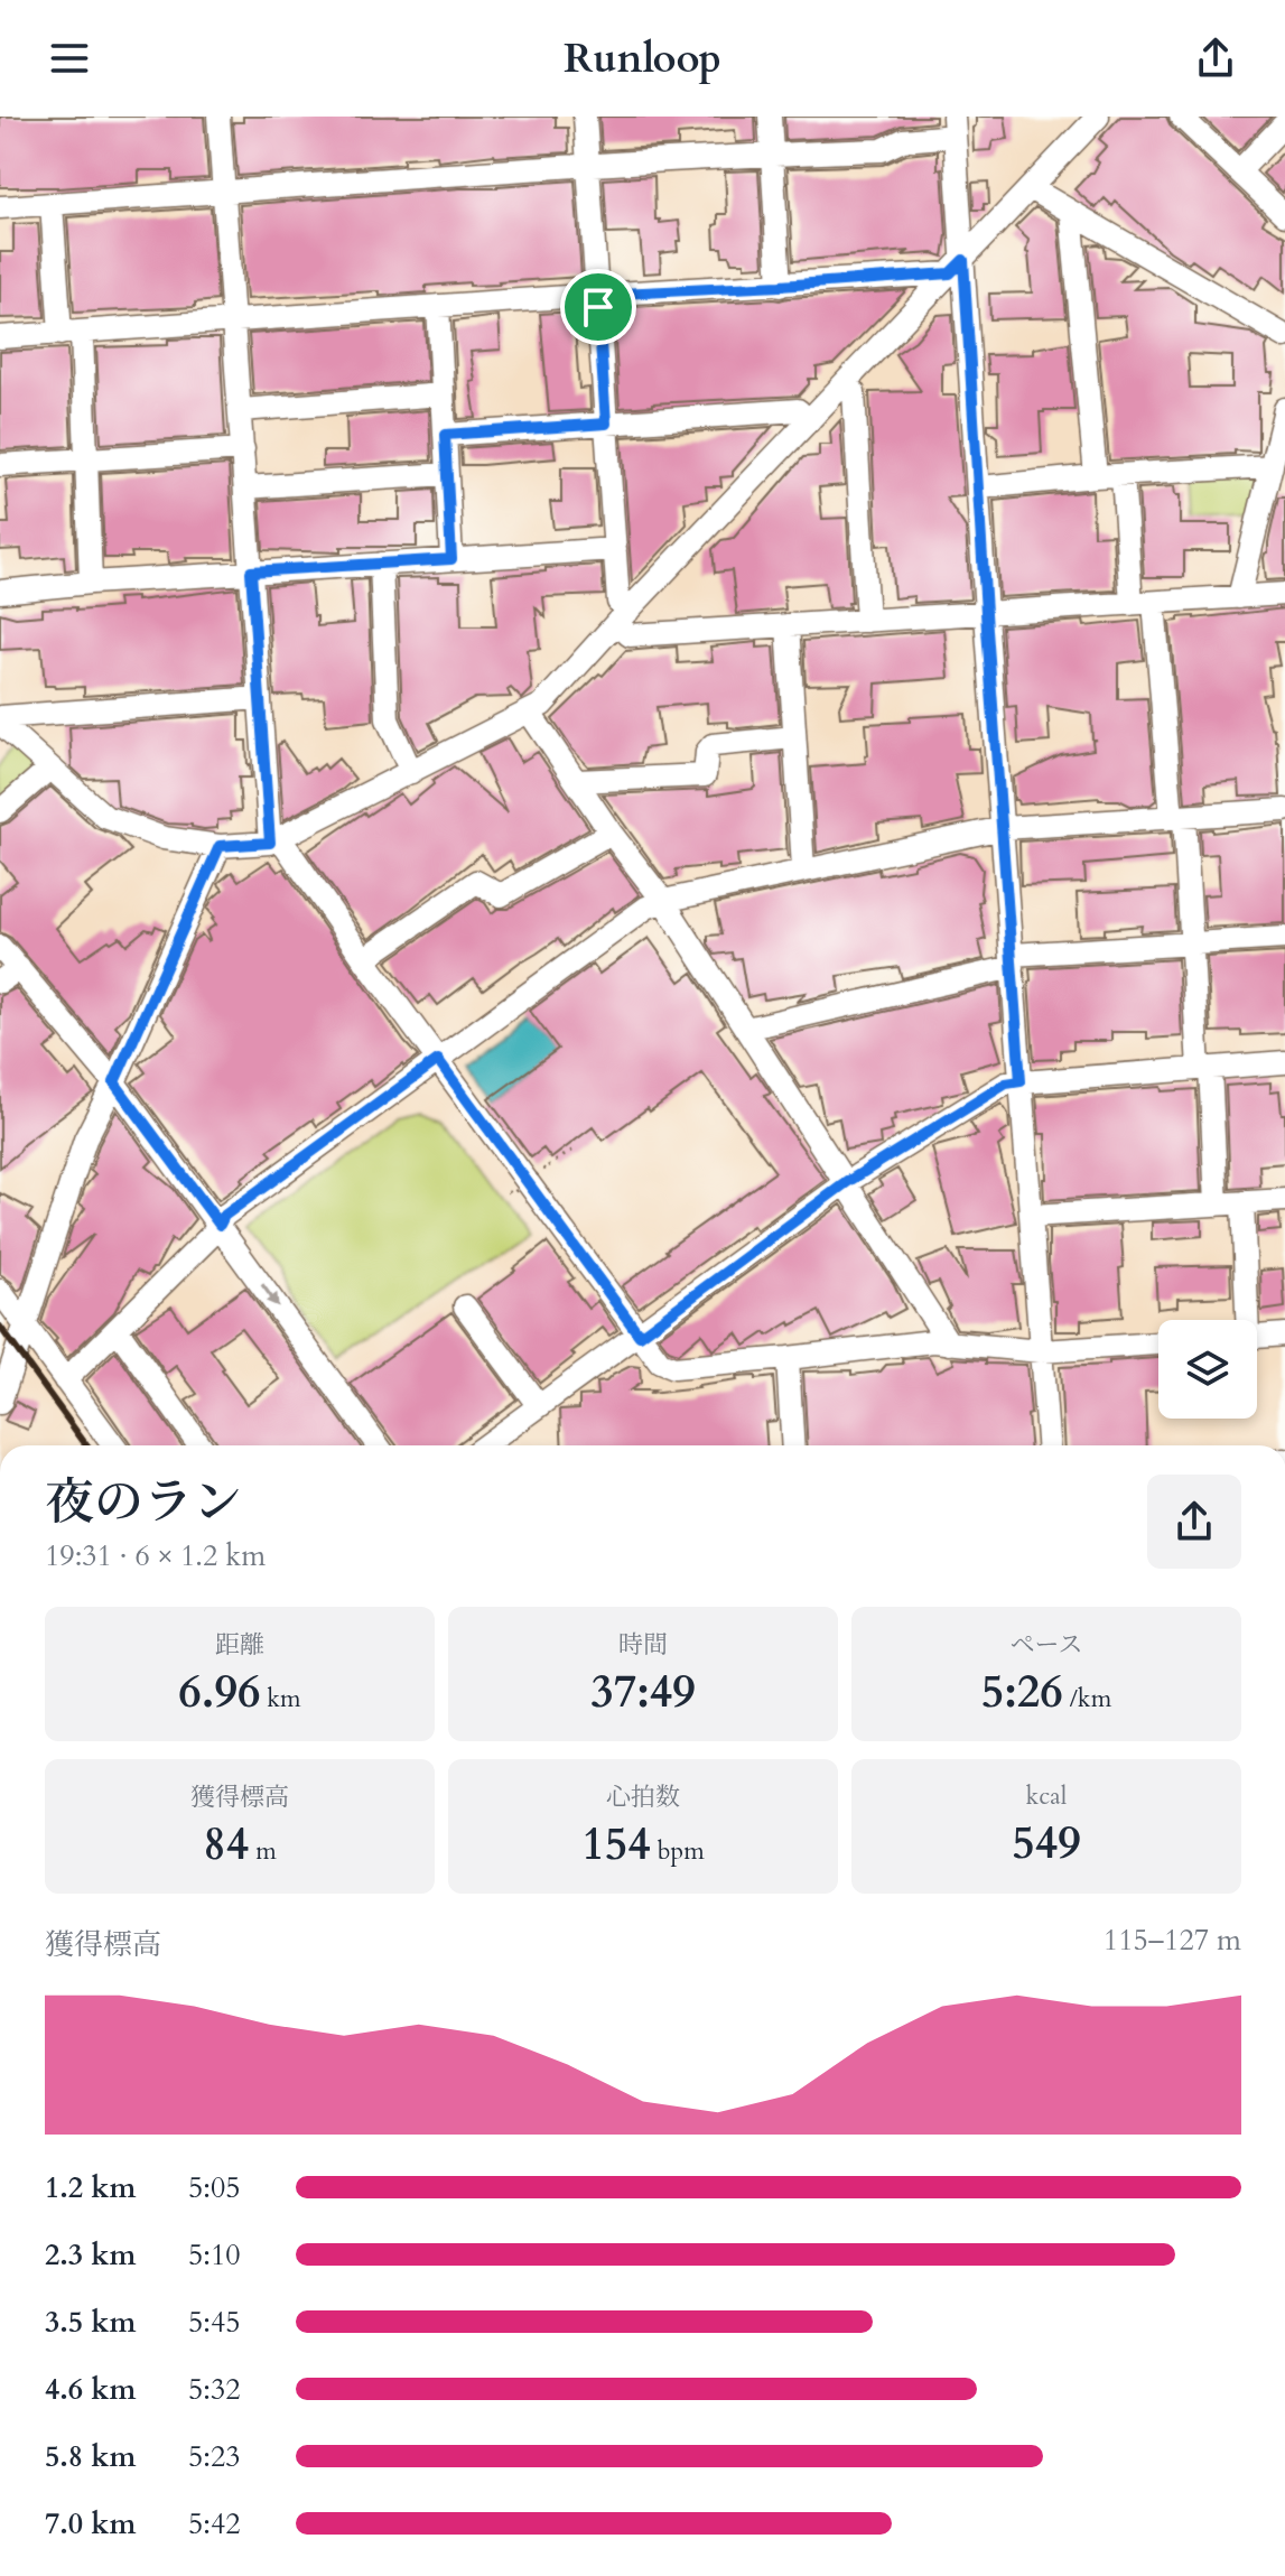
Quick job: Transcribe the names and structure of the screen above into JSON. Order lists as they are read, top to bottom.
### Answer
{
  "page": {
    "header": "Runloop",
    "heading": ["夜のラン", "19:31 · 6 × 1.2 km"],
    "stats": [
      ["距離", "6.96 km"],
      ["時間", "37:49"],
      ["ペース", "5:26 /km"],
      ["獲得標高", "84 m"],
      ["心拍数", "154 bpm"],
      ["kcal", "549"]
    ],
    "chart": ["獲得標高", "115–127 m"],
    "list": [
      {
        "name": "1.2 km",
        "note": "5:05"
      },
      {
        "name": "2.3 km",
        "note": "5:10"
      },
      {
        "name": "3.5 km",
        "note": "5:45"
      },
      {
        "name": "4.6 km",
        "note": "5:32"
      },
      {
        "name": "5.8 km",
        "note": "5:23"
      },
      {
        "name": "7.0 km",
        "note": "5:42"
      }
    ]
  }
}
